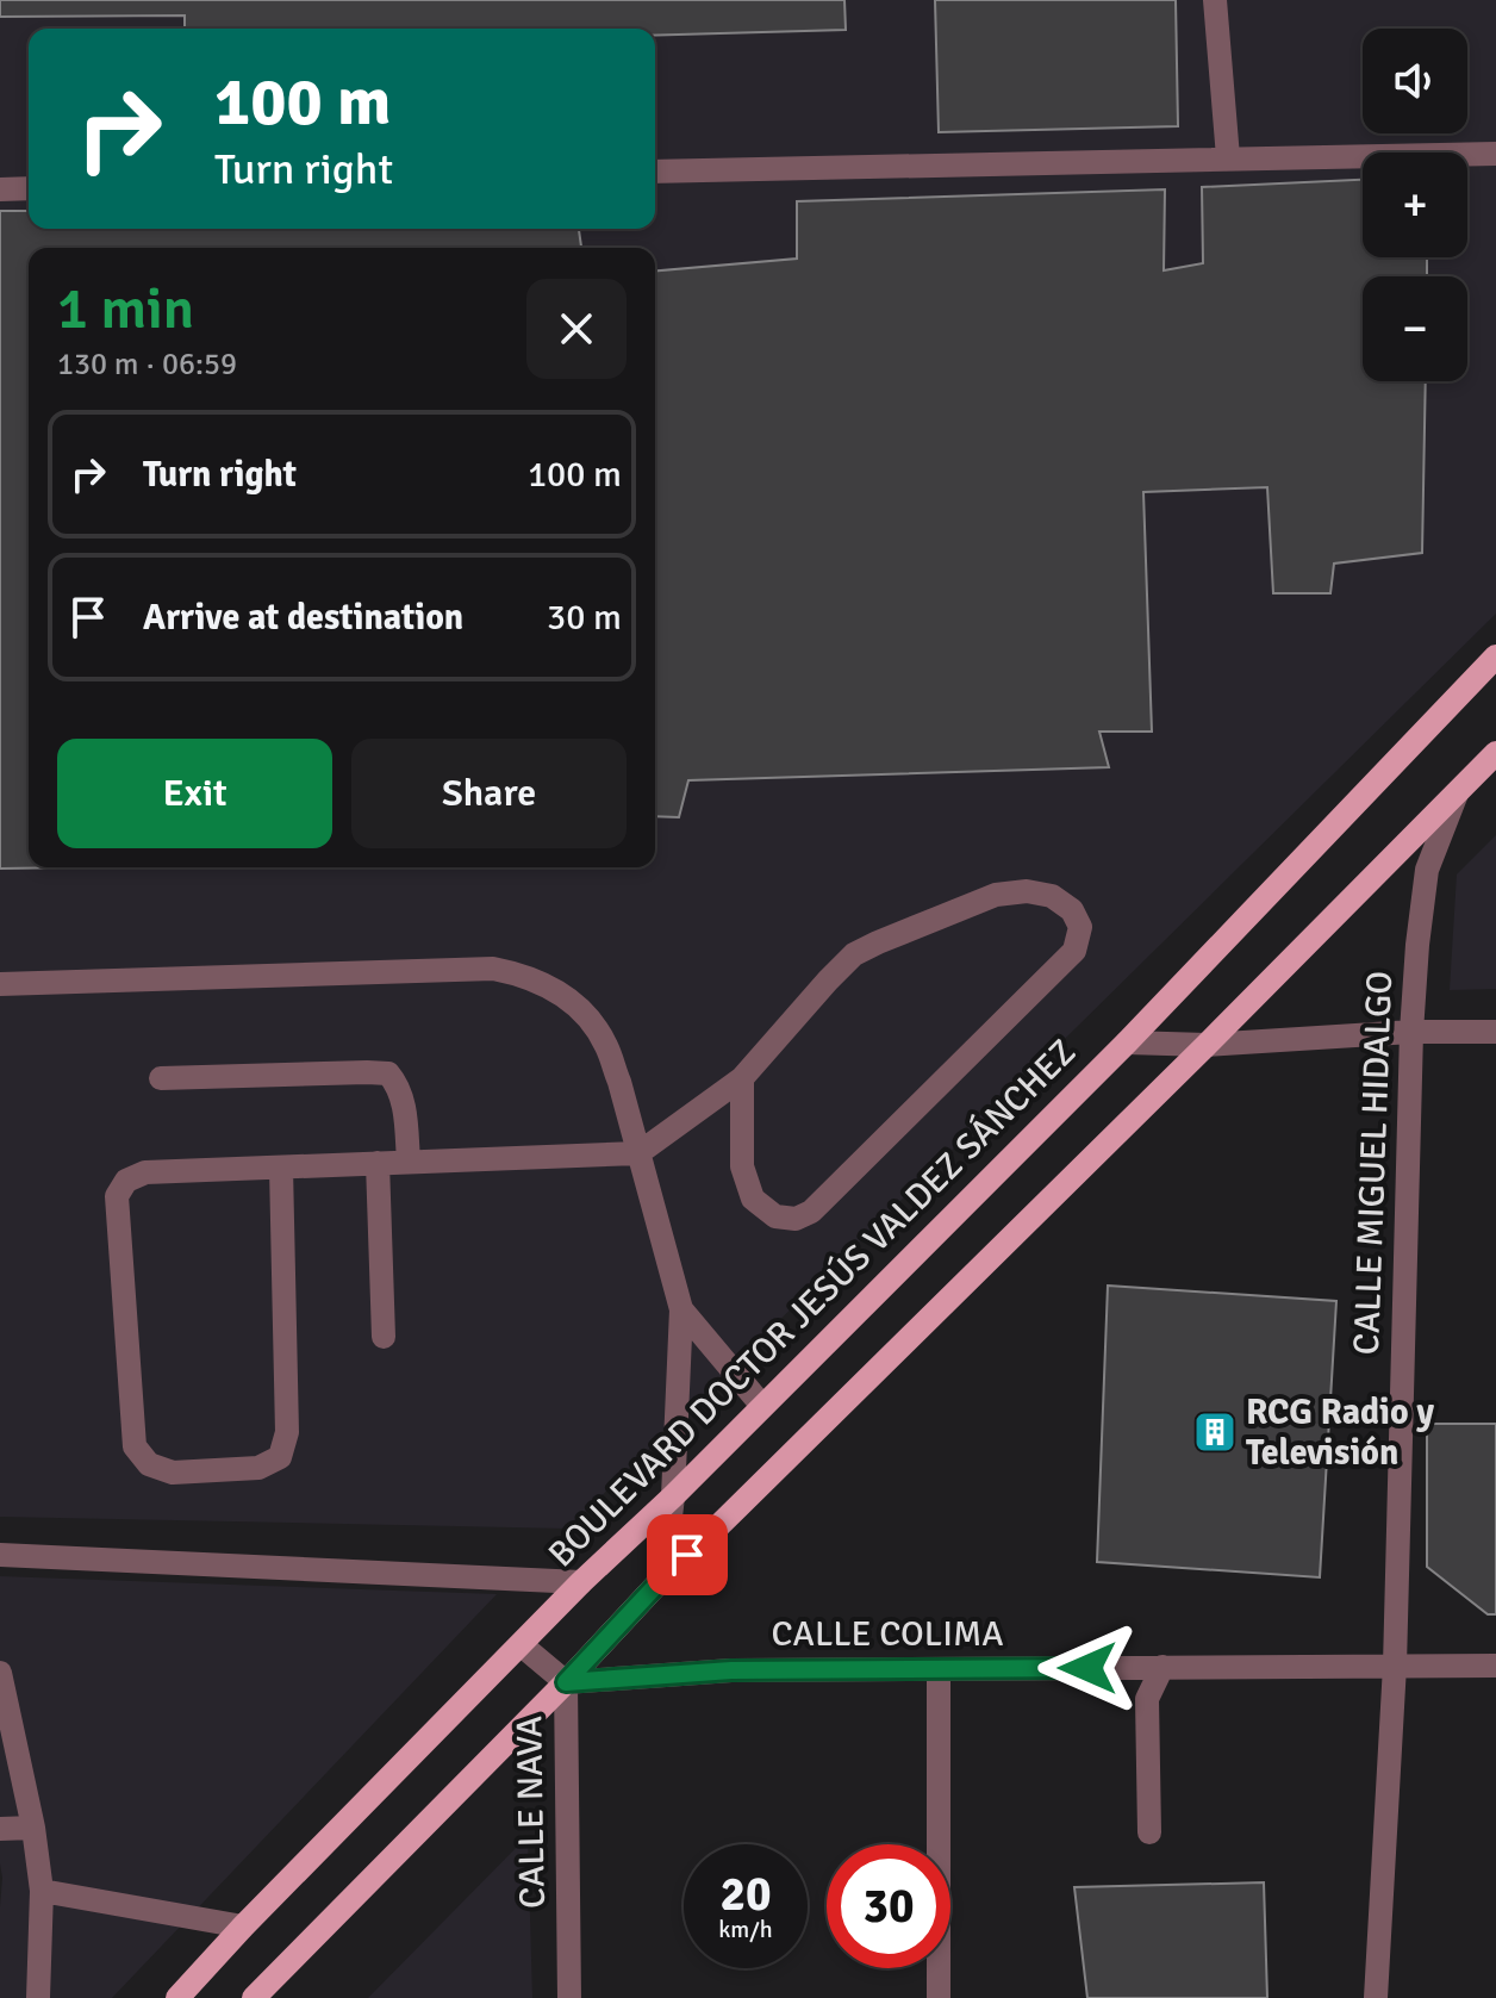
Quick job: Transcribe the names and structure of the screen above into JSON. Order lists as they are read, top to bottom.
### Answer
{
  "streets": {
    "main road": ["BOULEVARD DOCTOR JESÚS VALDEZ SÁNCHEZ"],
    "street": ["CALLE MIGUEL HIDALGO", "CALLE COLIMA", "CALLE NAVA"]
  },
  "crossings": [
    ["CALLE MIGUEL HIDALGO", "CALLE COLIMA"],
    ["BOULEVARD DOCTOR JESÚS VALDEZ SÁNCHEZ", "CALLE NAVA"],
    ["CALLE COLIMA", "CALLE NAVA"]
  ],
  "places": {
    "building": ["RCG Radio y Televisión"]
  },
  "page": {
    "map_buttons": ["+", "−"],
    "turn": ["100 m", "Turn right"],
    "heading": ["1 min", "130 m · 06:59"],
    "list": [
      {
        "name": "Turn right",
        "value": "100 m"
      },
      {
        "name": "Arrive at destination",
        "value": "30 m"
      }
    ],
    "buttons": ["Exit", "Share"],
    "speed": "20 km/h",
    "limit": "30"
  }
}
